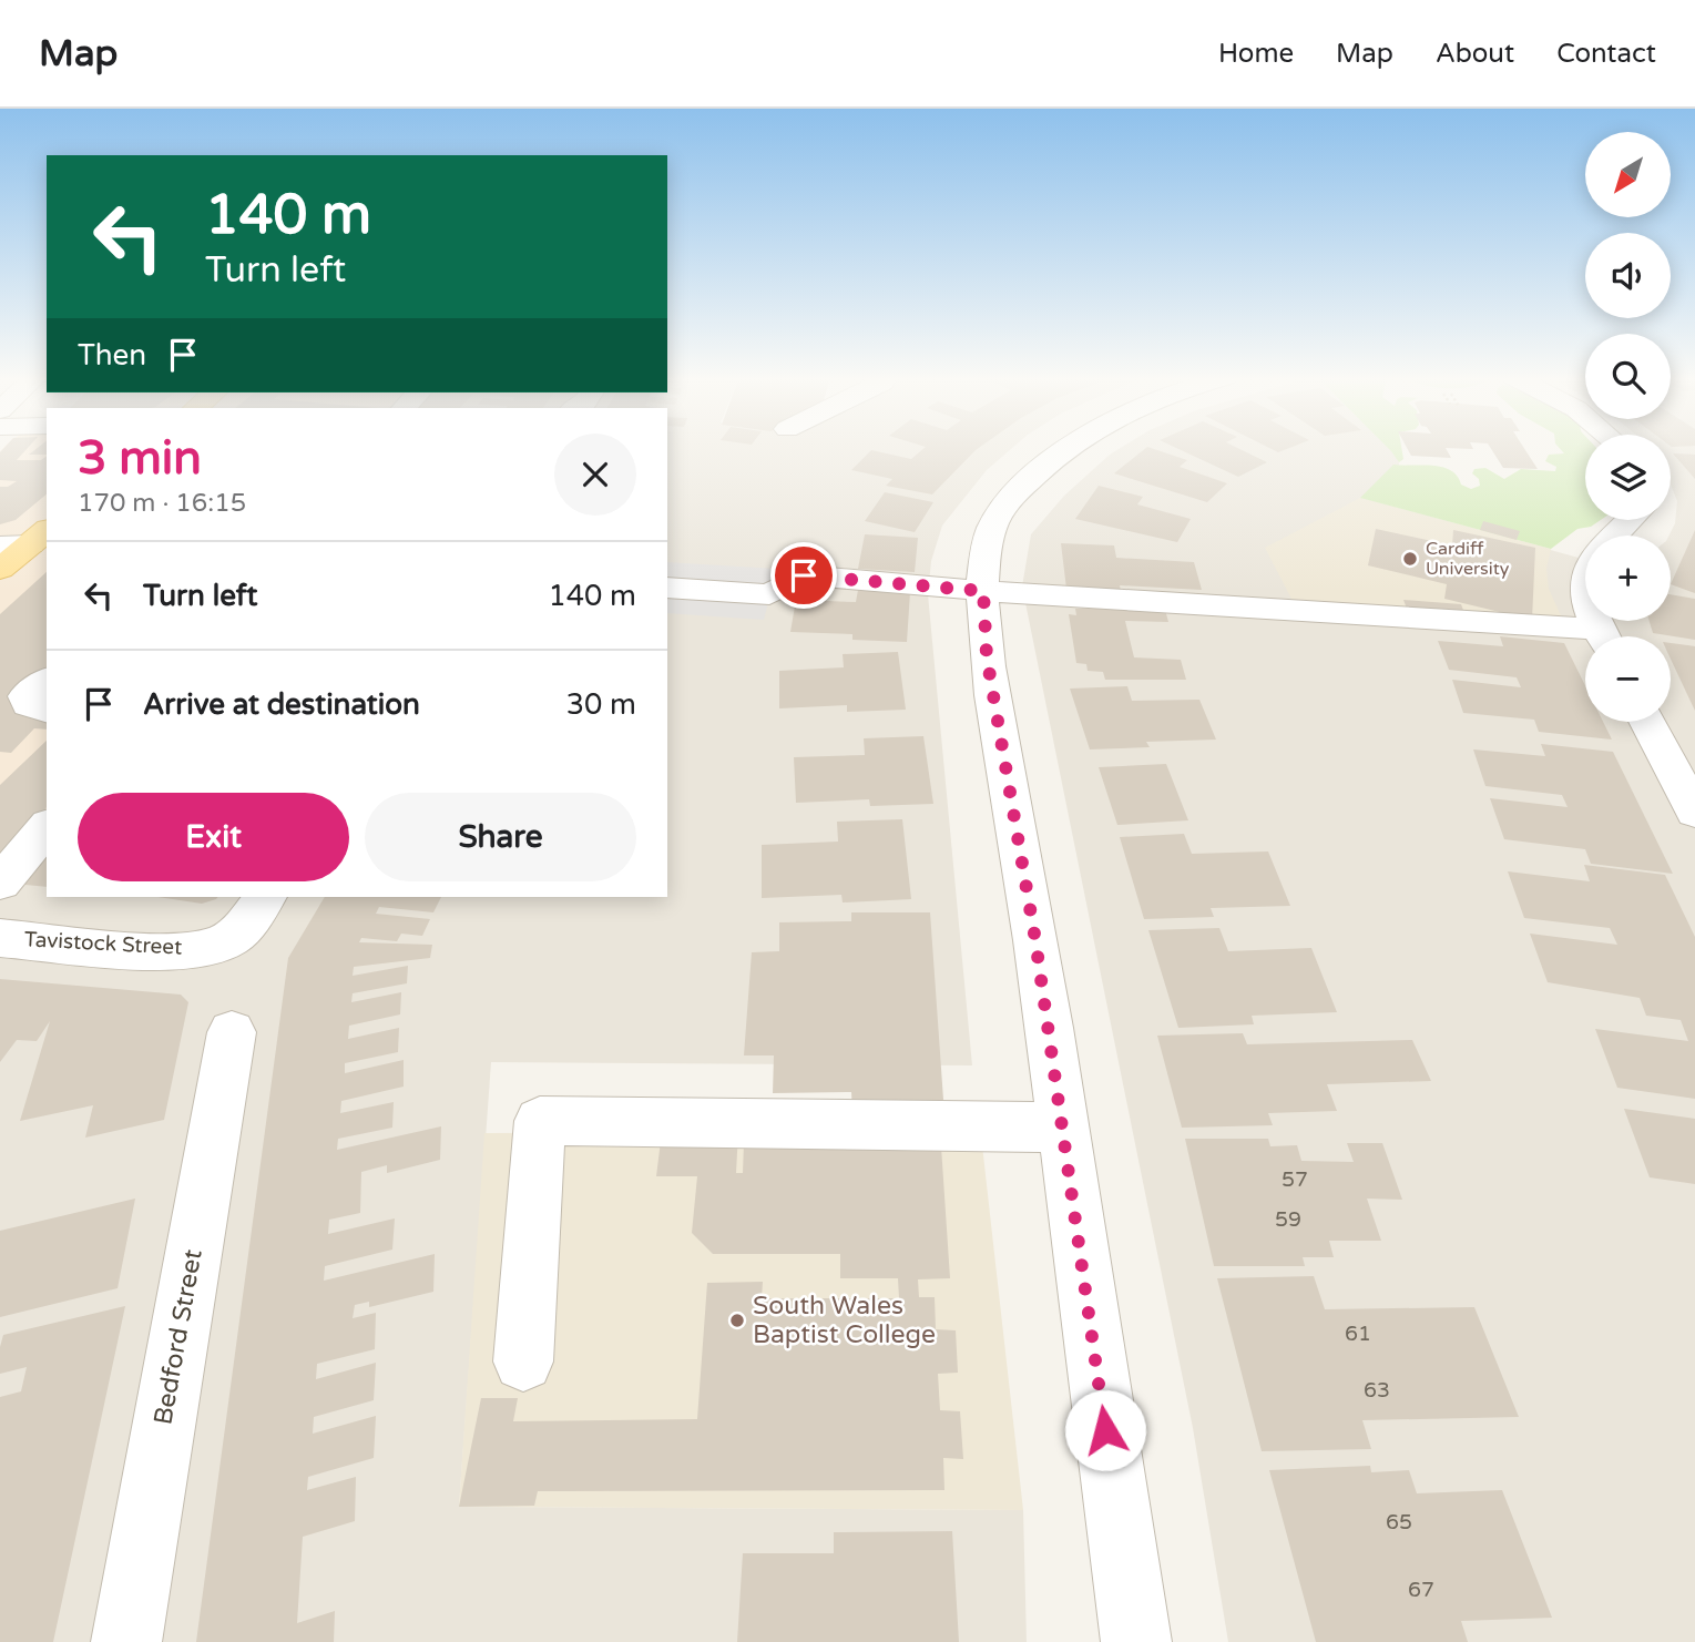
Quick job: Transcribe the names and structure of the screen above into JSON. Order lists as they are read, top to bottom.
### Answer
{
  "streets": {
    "street": ["Tavistock Street", "Bedford Street"]
  },
  "places": ["Cardiff University", "South Wales Baptist College"],
  "house_numbers": [
    "57",
    "59",
    "61",
    "63",
    "65",
    "67"
  ],
  "north": "bottom left",
  "page": {
    "header": "Map",
    "nav": [
      "Home",
      "Map",
      "About",
      "Contact"
    ],
    "map_buttons": ["+", "−"],
    "turn": ["140 m", "Turn left"],
    "then": "Then",
    "heading": ["3 min", "170 m · 16:15"],
    "list": [
      {
        "name": "Turn left",
        "value": "140 m"
      },
      {
        "name": "Arrive at destination",
        "value": "30 m"
      }
    ],
    "buttons": ["Exit", "Share"]
  }
}
